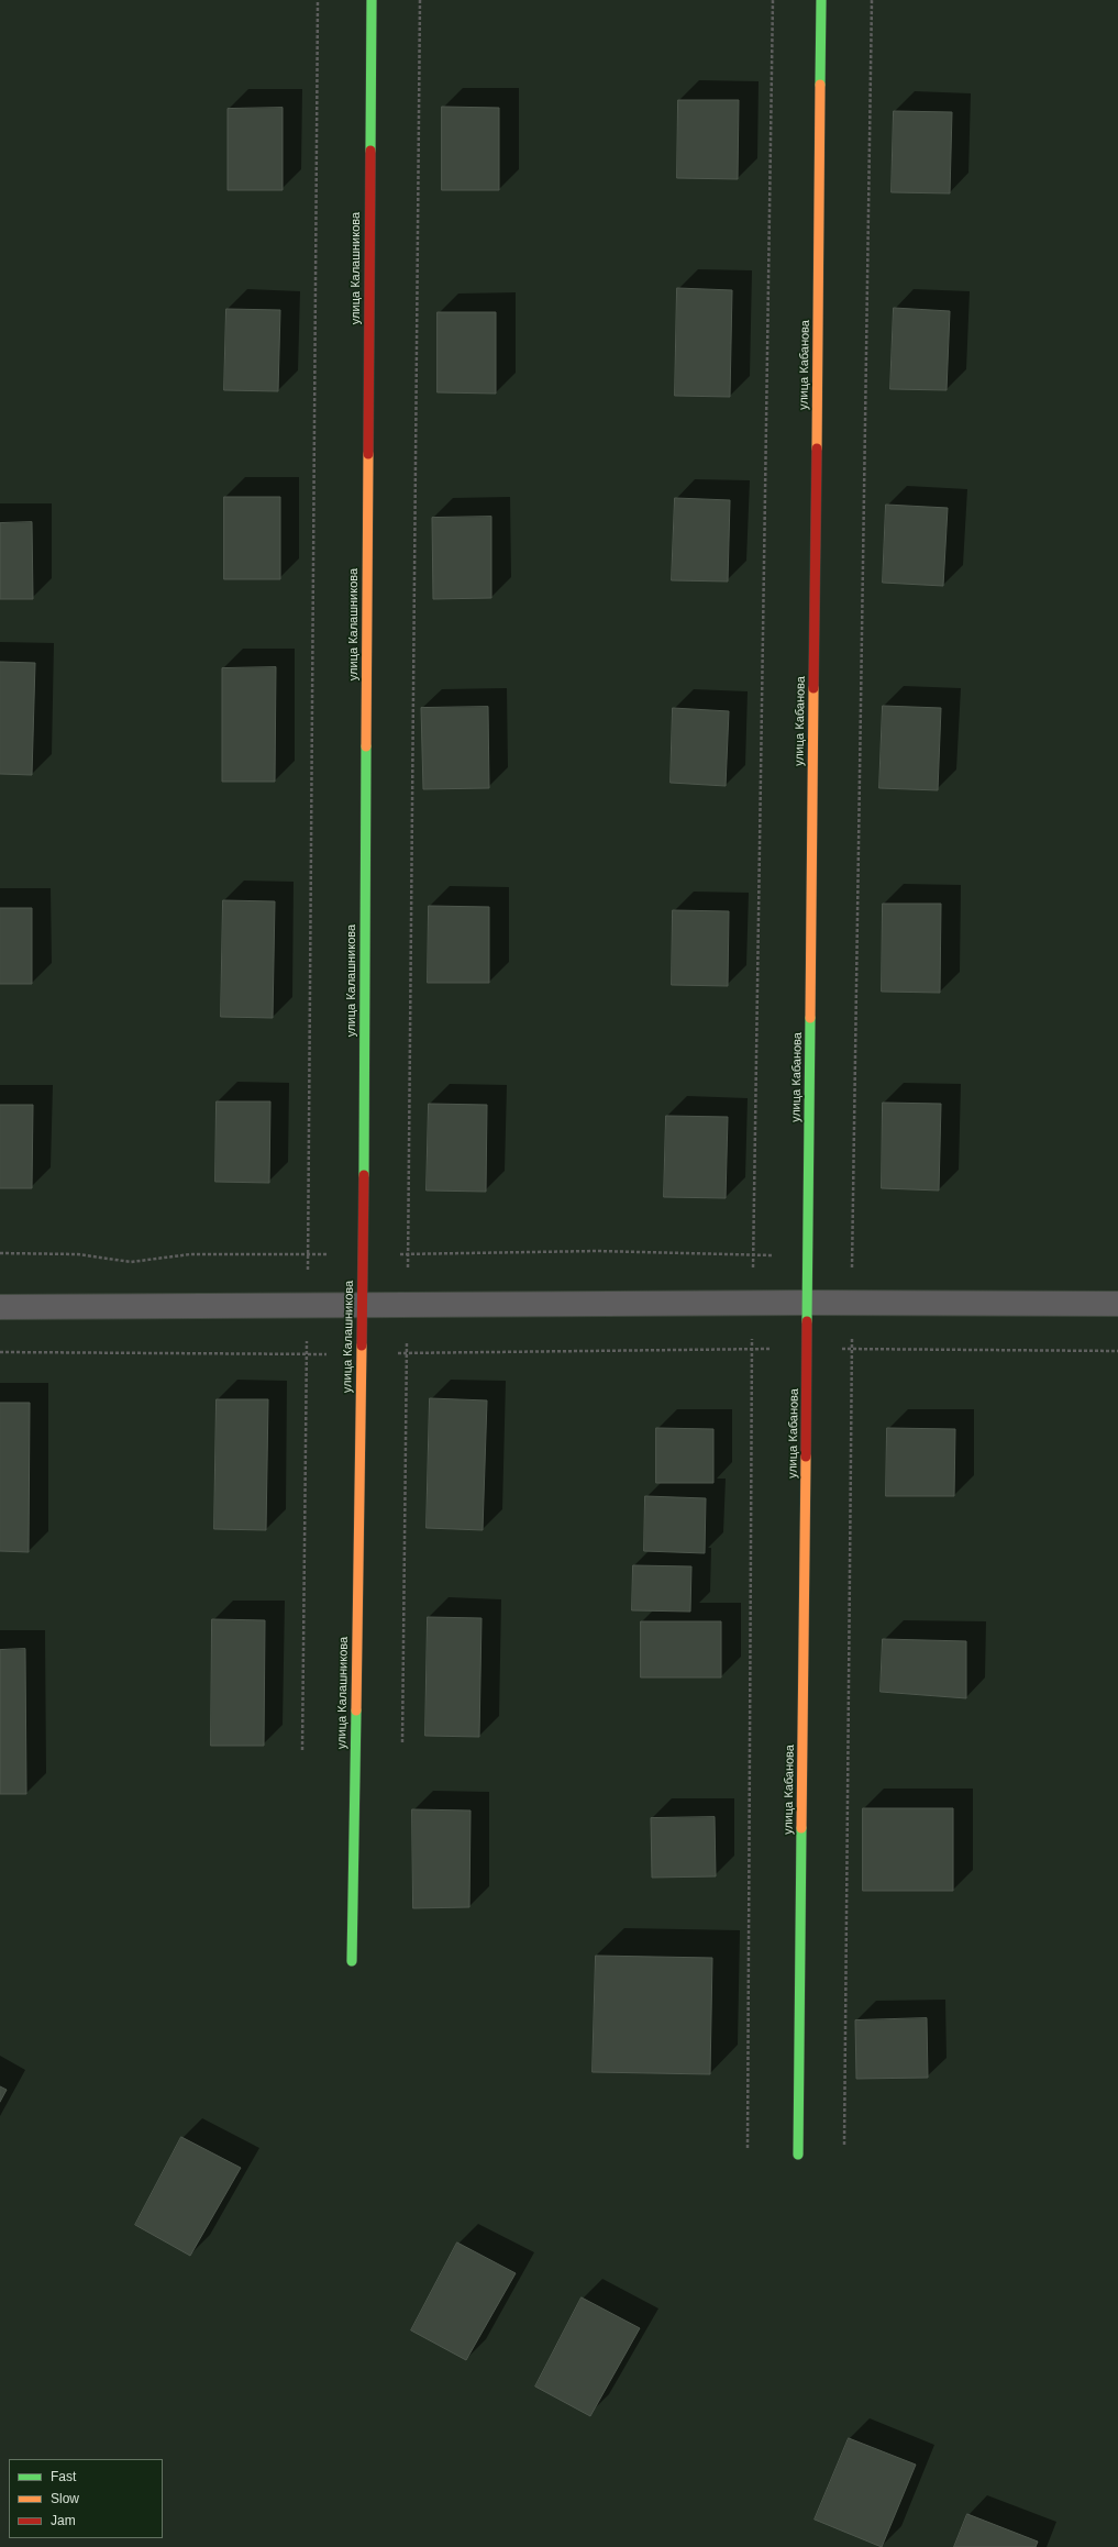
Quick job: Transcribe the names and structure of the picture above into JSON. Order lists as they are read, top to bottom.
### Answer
{
  "streets": {
    "street": ["улица Калашникова", "улица Кабанова"]
  },
  "legend": ["Fast", "Slow", "Jam"]
}
